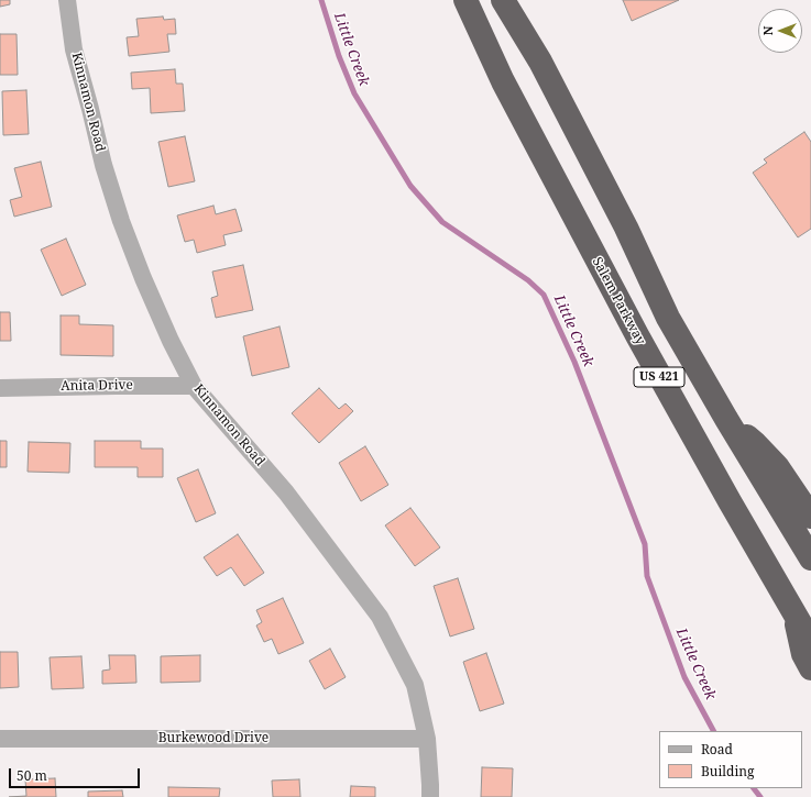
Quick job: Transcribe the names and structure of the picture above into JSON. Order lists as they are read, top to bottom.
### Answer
{
  "streets": {
    "highway": ["Salem Parkway", "US 421"],
    "street": ["Kinnamon Road", "Anita Drive", "Burkewood Drive"]
  },
  "crossings": [
    ["Kinnamon Road", "Anita Drive"],
    ["Kinnamon Road", "Burkewood Drive"]
  ],
  "water": ["Little Creek"],
  "legend": ["Road", "Building"],
  "scale_bar": "50 m",
  "north": "left"
}
